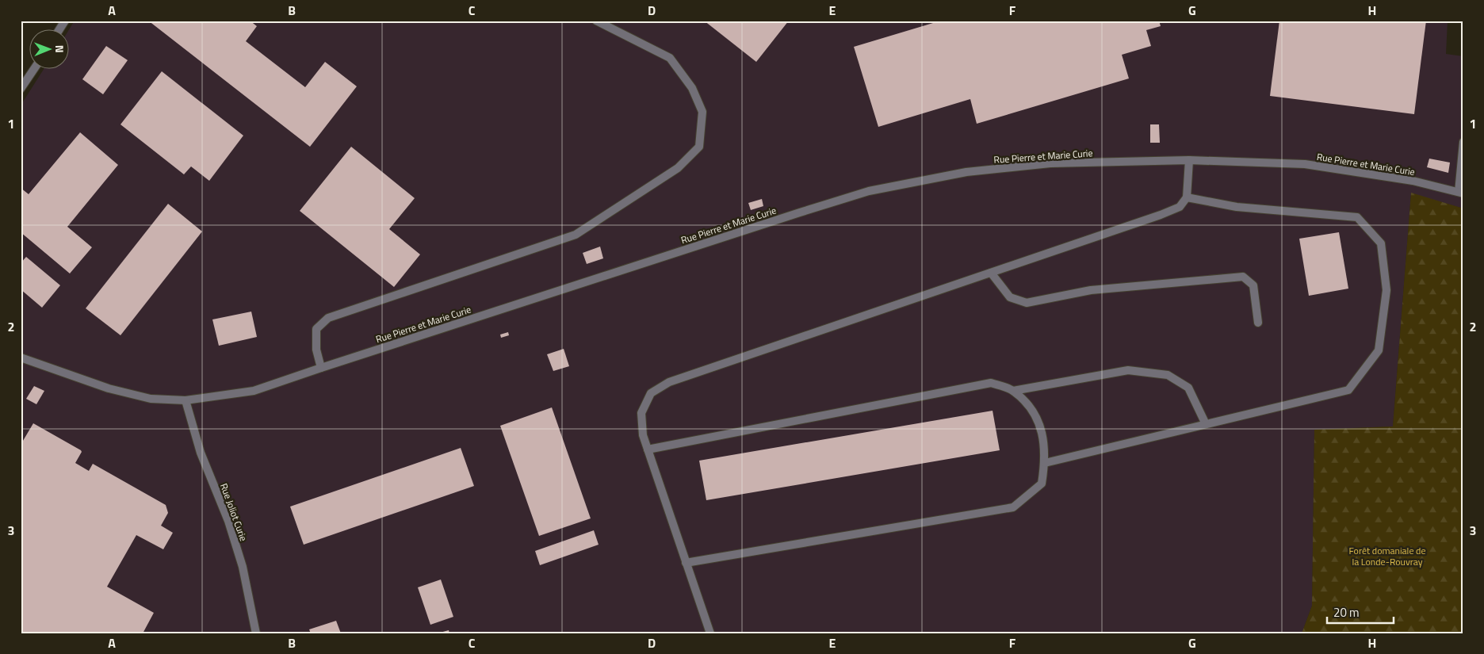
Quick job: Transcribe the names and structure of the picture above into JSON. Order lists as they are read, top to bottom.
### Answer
{
  "streets": {
    "street": ["Rue Pierre et Marie Curie", "Rue Joliot Curie"]
  },
  "crossings": [
    ["Rue Pierre et Marie Curie", "Rue Joliot Curie"]
  ],
  "parks": ["Forêt domaniale de la Londe-Rouvray"],
  "scale_bar": "20 m",
  "north": "right",
  "grid": {
    "columns": [
      "A",
      "B",
      "C",
      "D",
      "E",
      "F",
      "G",
      "H"
    ],
    "rows": ["1", "2", "3"]
  }
}
